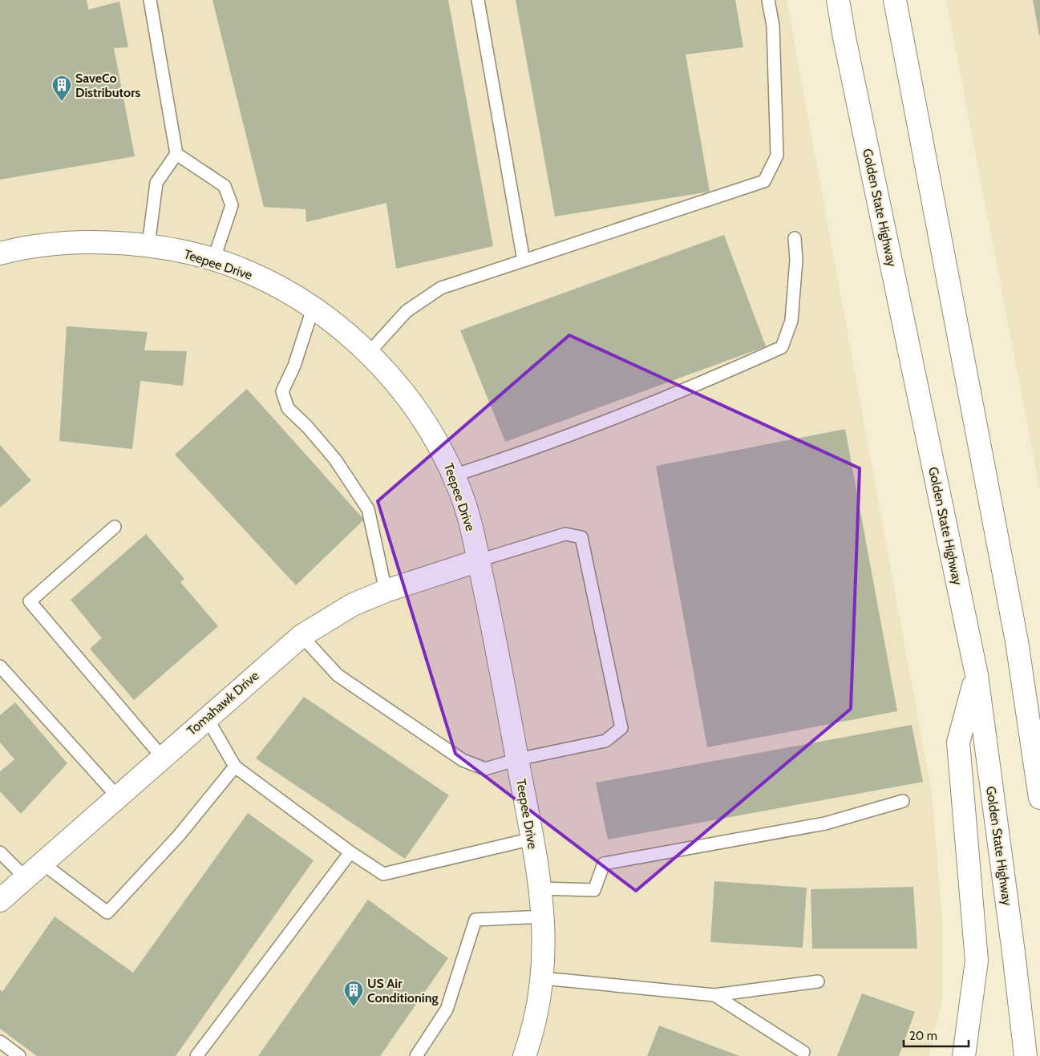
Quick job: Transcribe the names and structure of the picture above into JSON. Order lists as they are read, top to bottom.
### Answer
{
  "streets": {
    "main road": ["Golden State Highway", "Teepee Drive", "Tomahawk Drive"]
  },
  "crossings": [
    ["Teepee Drive", "Tomahawk Drive"]
  ],
  "places": {
    "building": ["SaveCo Distributors", "US Air Conditioning"]
  },
  "scale_bar": "20 m"
}
